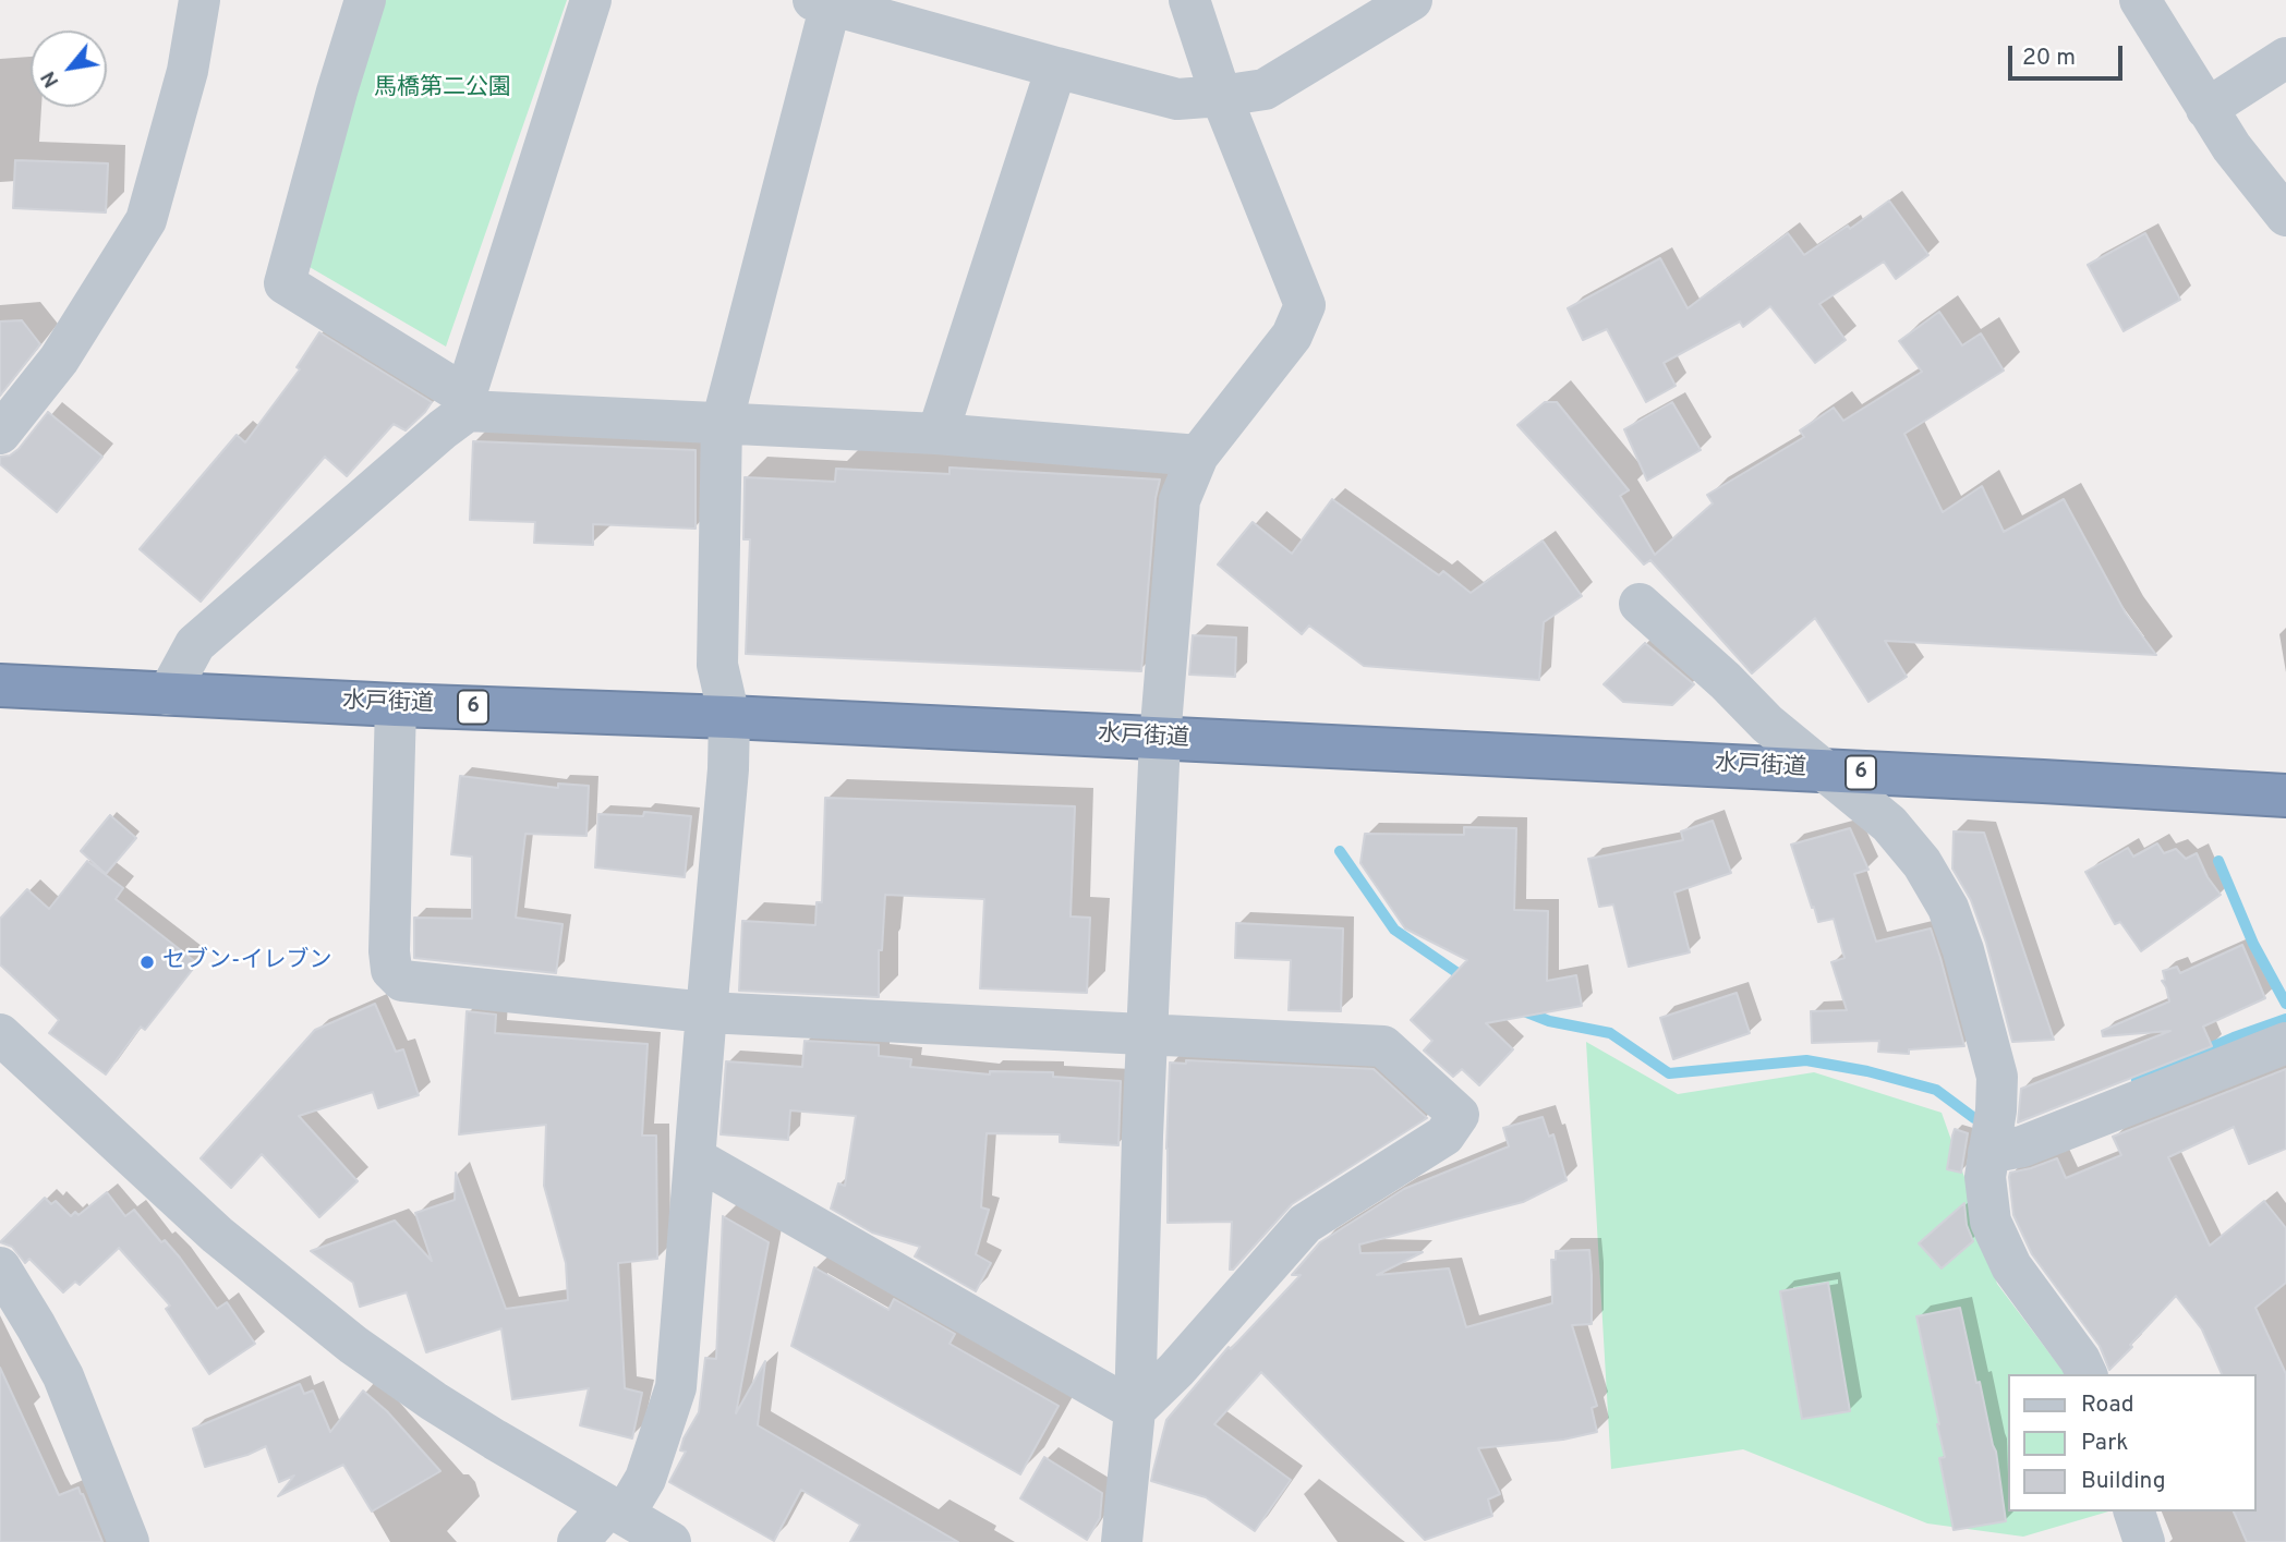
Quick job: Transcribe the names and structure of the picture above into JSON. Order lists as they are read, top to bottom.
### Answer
{
  "streets": {
    "highway": ["水戸街道", "6"]
  },
  "parks": ["馬橋第二公園"],
  "places": ["セブン-イレブン"],
  "legend": ["Road", "Park", "Building"],
  "scale_bar": "20 m",
  "north": "bottom left"
}
